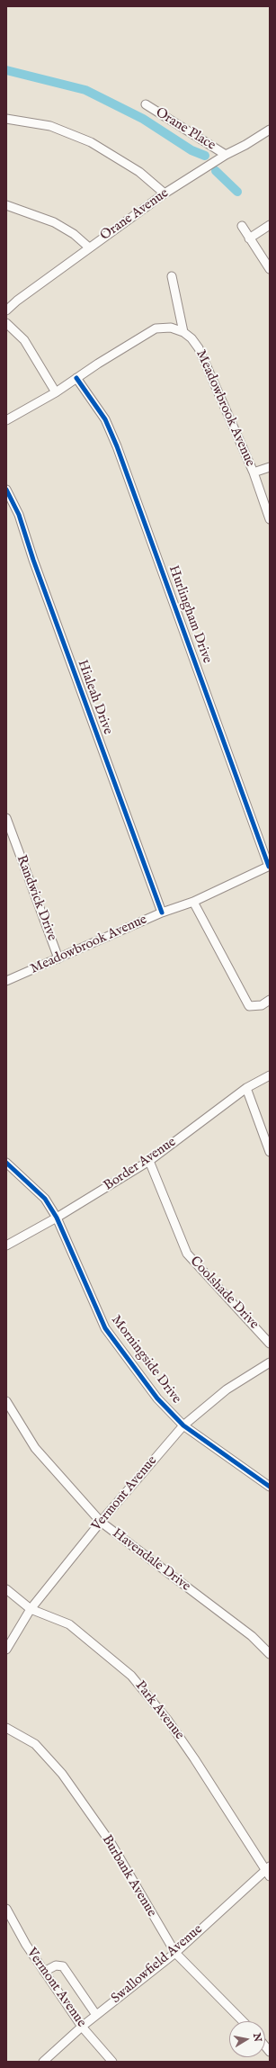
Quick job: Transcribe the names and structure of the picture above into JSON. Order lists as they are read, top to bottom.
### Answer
{
  "streets": {
    "street": [
      "Orane Place",
      "Orane Avenue",
      "Meadowbrook Avenue",
      "Hurlingham Drive",
      "Hialeah Drive",
      "Randwick Drive",
      "Border Avenue",
      "Coolshade Drive",
      "Morningside Drive",
      "Vermont Avenue",
      "Havendale Drive",
      "Park Avenue",
      "Burbank Avenue",
      "Swallowfield Avenue"
    ]
  },
  "crossings": [
    ["Orane Place", "Orane Avenue"],
    ["Meadowbrook Avenue", "Hurlingham Drive"],
    ["Meadowbrook Avenue", "Hialeah Drive"],
    ["Meadowbrook Avenue", "Randwick Drive"],
    ["Border Avenue", "Coolshade Drive"],
    ["Border Avenue", "Morningside Drive"],
    ["Morningside Drive", "Vermont Avenue"],
    ["Vermont Avenue", "Havendale Drive"],
    ["Vermont Avenue", "Park Avenue"],
    ["Vermont Avenue", "Swallowfield Avenue"],
    ["Park Avenue", "Swallowfield Avenue"],
    ["Burbank Avenue", "Swallowfield Avenue"]
  ],
  "north": "right"
}
